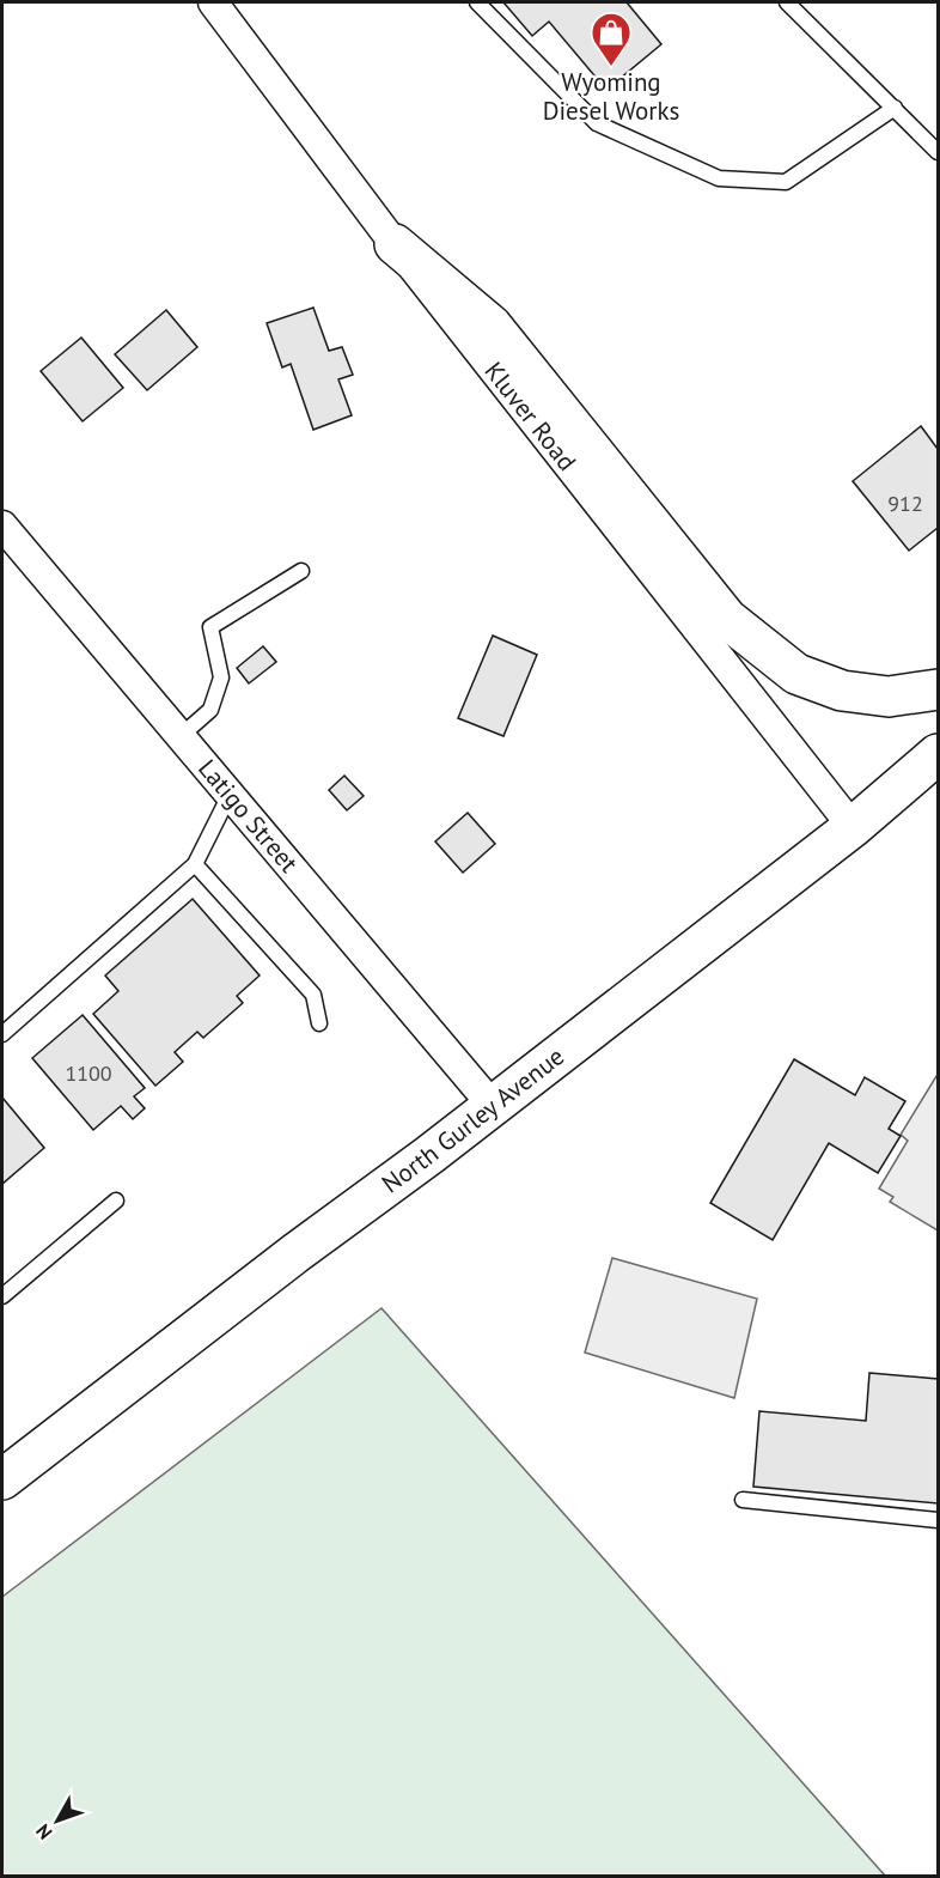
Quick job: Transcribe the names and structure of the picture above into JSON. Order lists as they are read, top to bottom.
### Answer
{
  "streets": {
    "street": ["Kluver Road", "Latigo Street", "North Gurley Avenue"]
  },
  "crossings": [
    ["Kluver Road", "North Gurley Avenue"],
    ["Latigo Street", "North Gurley Avenue"]
  ],
  "places": {
    "shop": ["Wyoming Diesel Works"]
  },
  "house_numbers": ["912", "1100"],
  "north": "bottom left"
}
